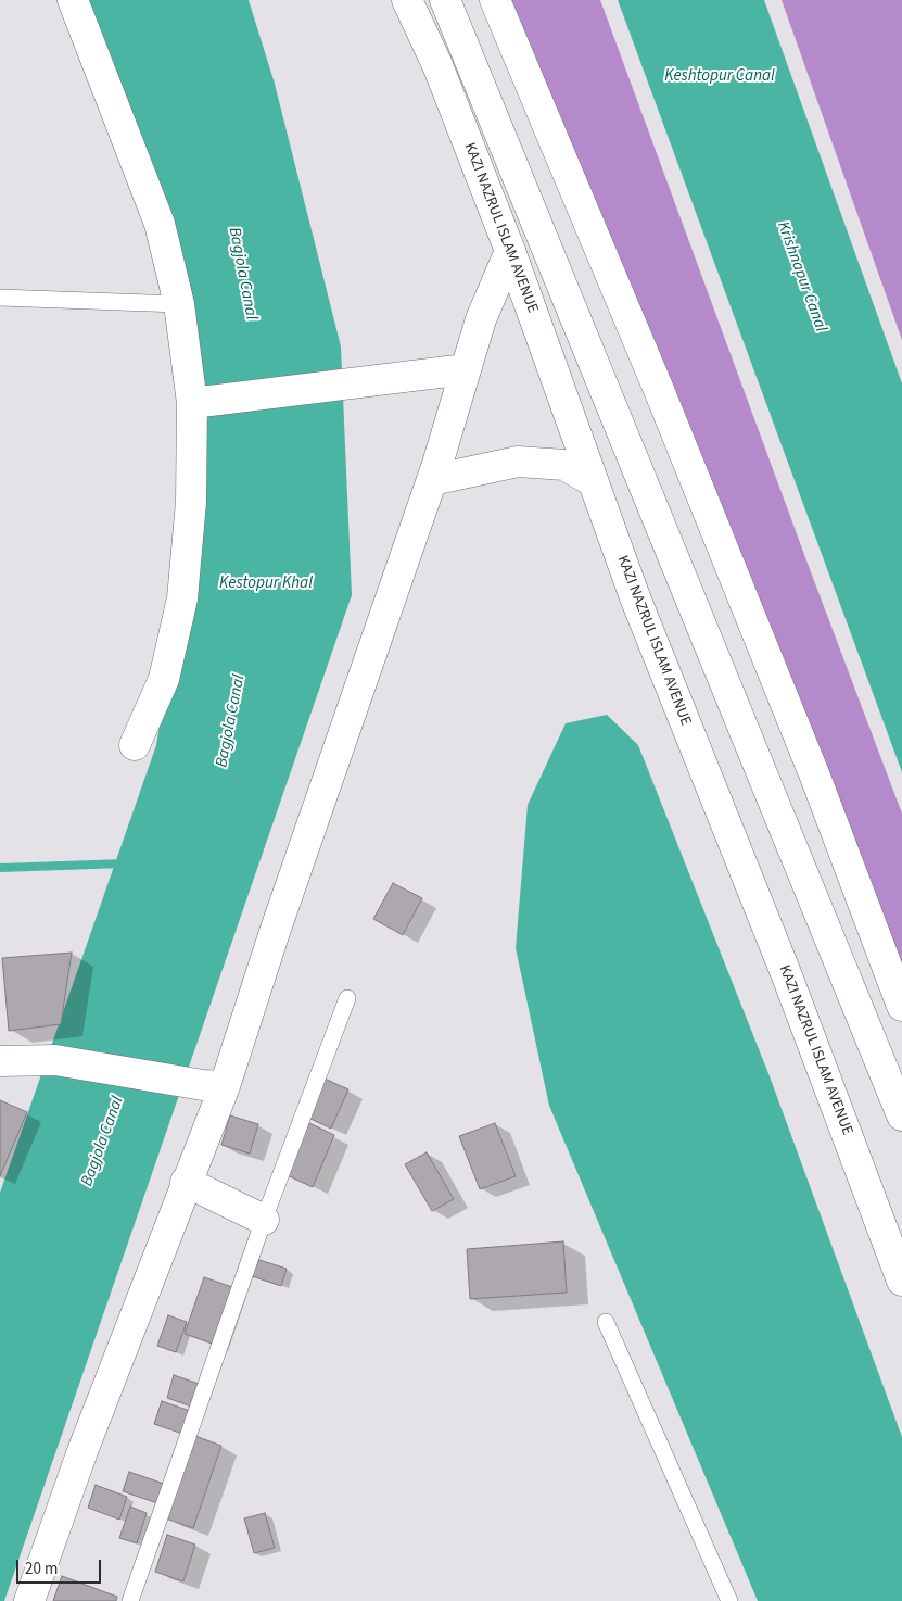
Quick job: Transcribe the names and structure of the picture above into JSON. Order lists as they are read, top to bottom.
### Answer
{
  "streets": {
    "street": ["KAZI NAZRUL ISLAM AVENUE"]
  },
  "water": [
    "Keshtopur Canal",
    "Bagjola Canal",
    "Krishnapur Canal",
    "Kestopur Khal"
  ],
  "scale_bar": "20 m"
}
